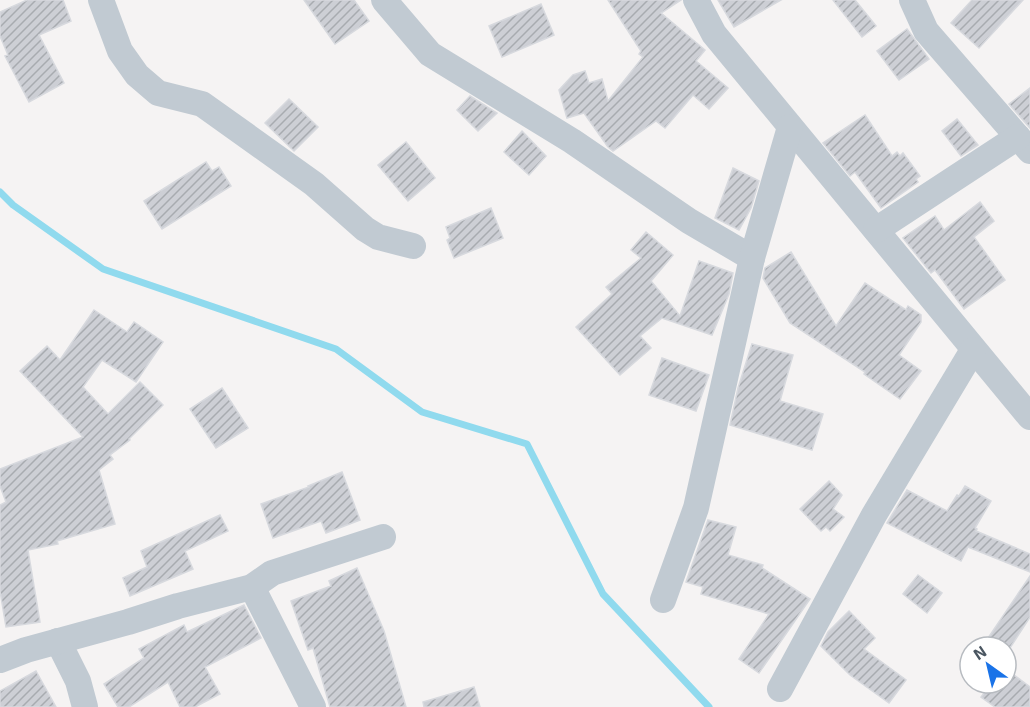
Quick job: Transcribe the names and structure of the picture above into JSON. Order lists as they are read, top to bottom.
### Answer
{
  "north": "top left"
}
